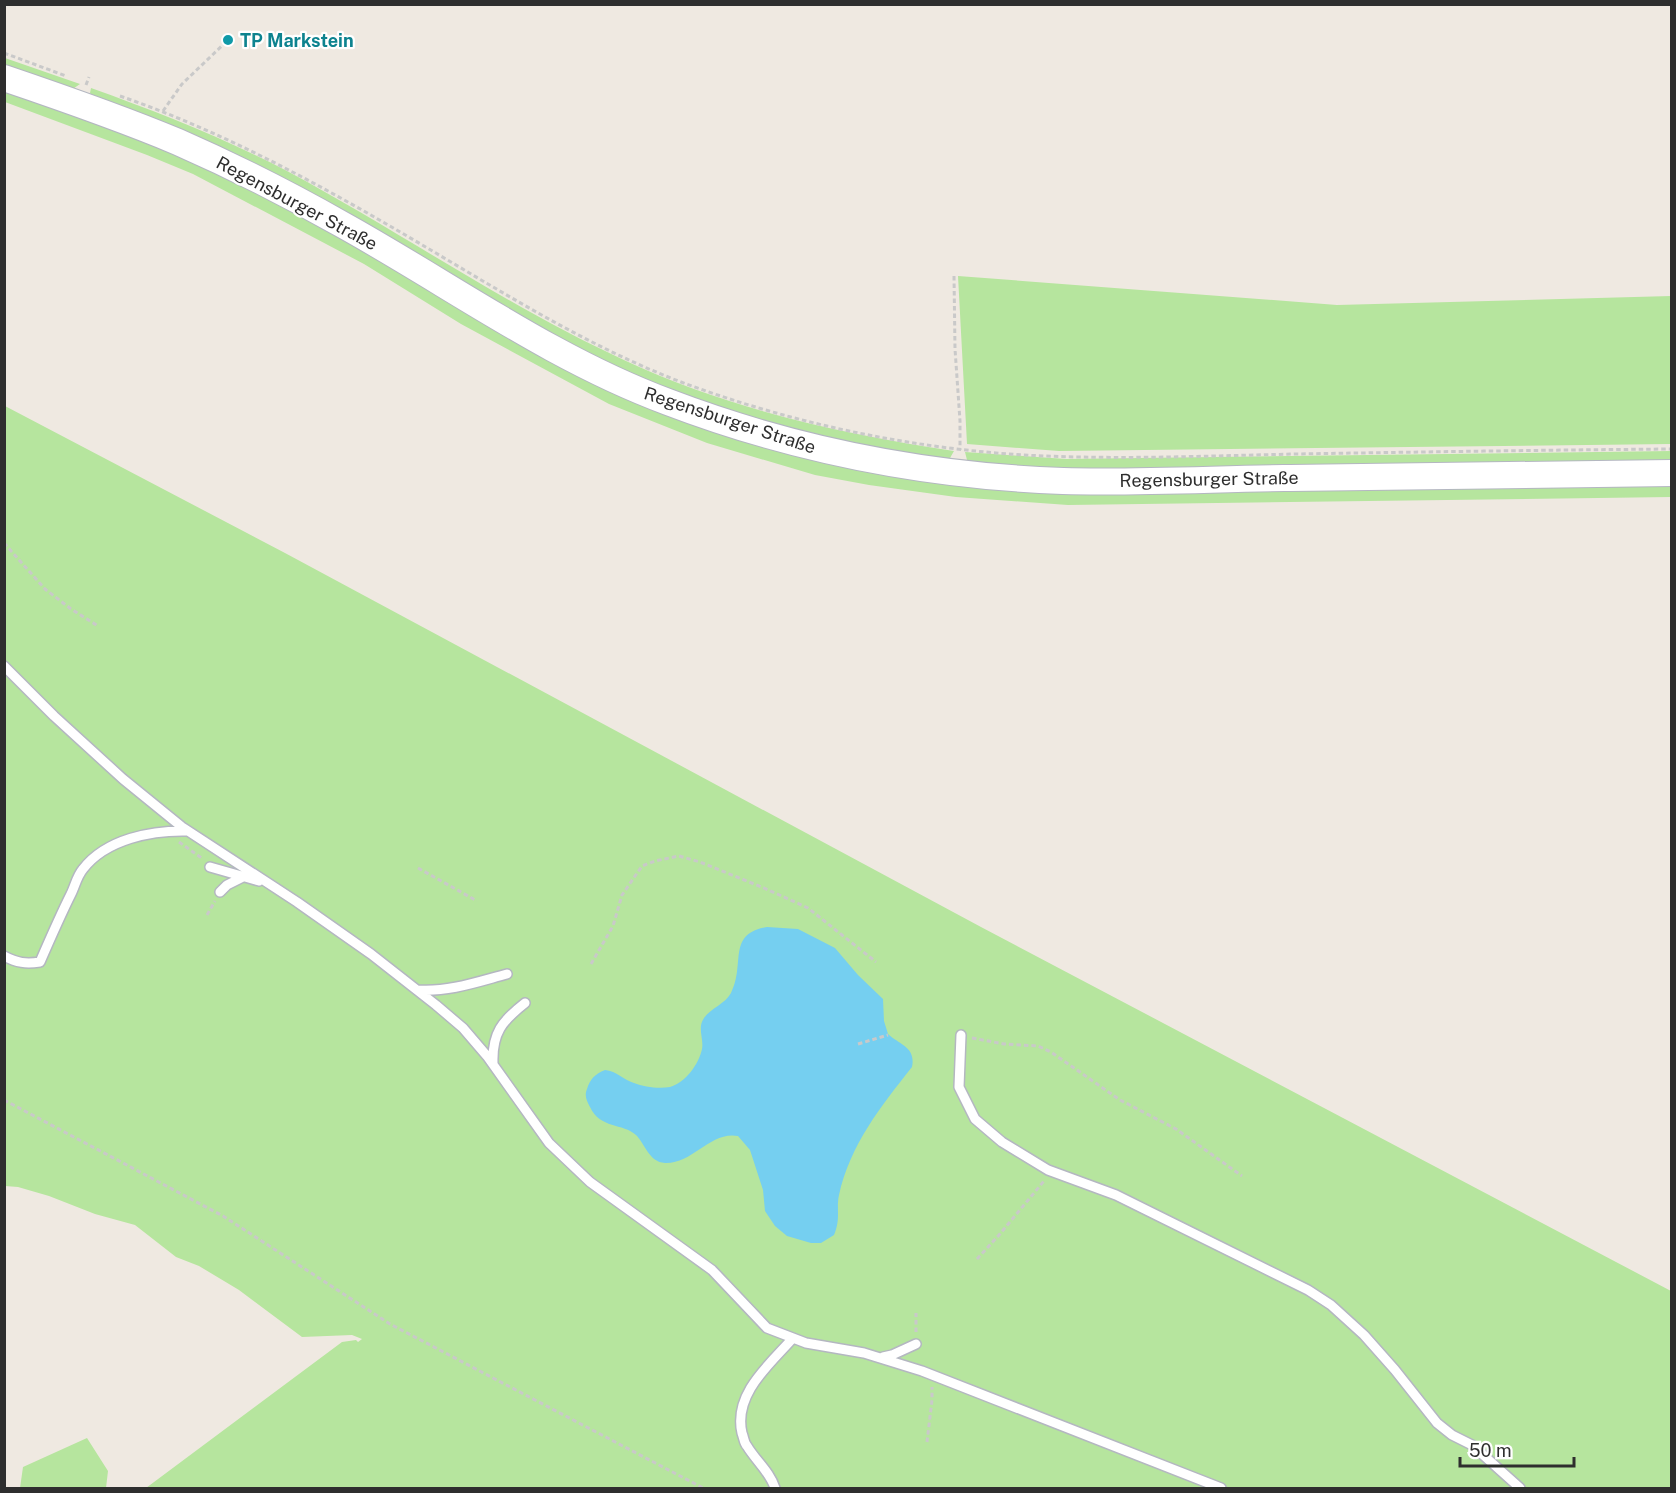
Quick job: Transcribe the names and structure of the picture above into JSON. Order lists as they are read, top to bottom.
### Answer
{
  "streets": {
    "street": ["Regensburger Straße"]
  },
  "places": ["TP Markstein"],
  "scale_bar": "50 m"
}
